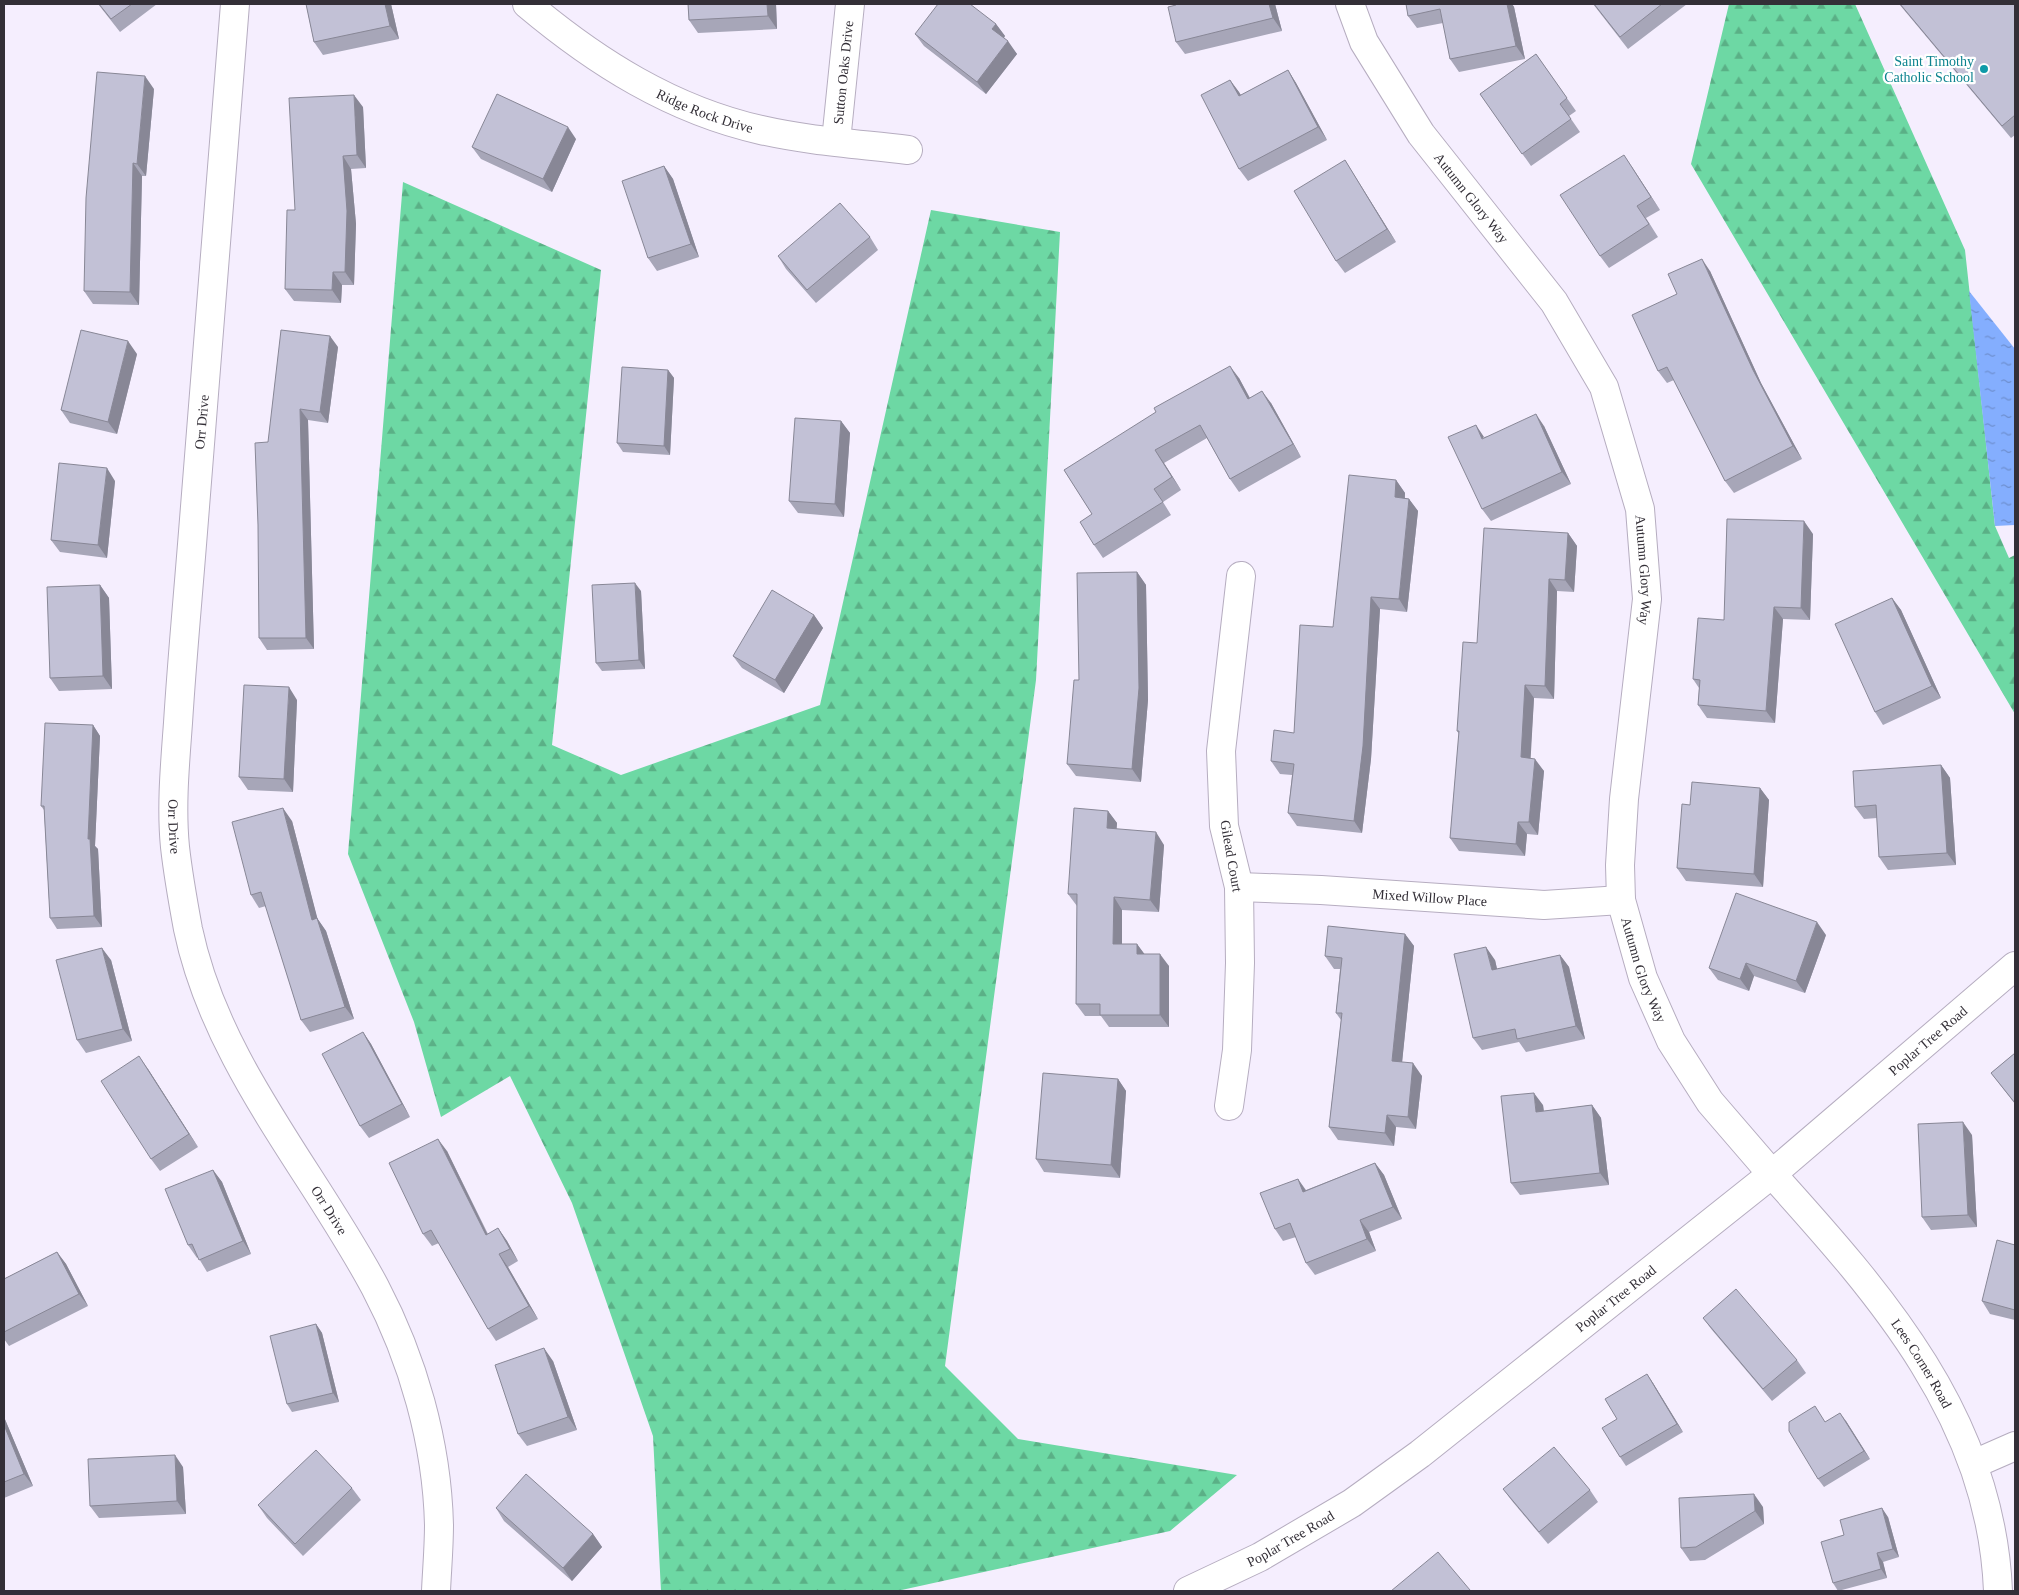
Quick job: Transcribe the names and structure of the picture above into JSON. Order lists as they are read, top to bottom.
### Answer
{
  "streets": {
    "street": [
      "Sutton Oaks Drive",
      "Ridge Rock Drive",
      "Autumn Glory Way",
      "Orr Drive",
      "Gilead Court",
      "Mixed Willow Place",
      "Poplar Tree Road",
      "Lees Corner Road"
    ]
  },
  "crossings": [
    ["Sutton Oaks Drive", "Ridge Rock Drive"],
    ["Autumn Glory Way", "Mixed Willow Place"],
    ["Autumn Glory Way", "Poplar Tree Road"],
    ["Autumn Glory Way", "Lees Corner Road"],
    ["Gilead Court", "Mixed Willow Place"],
    ["Poplar Tree Road", "Lees Corner Road"]
  ],
  "places": ["Saint Timothy Catholic School"]
}
